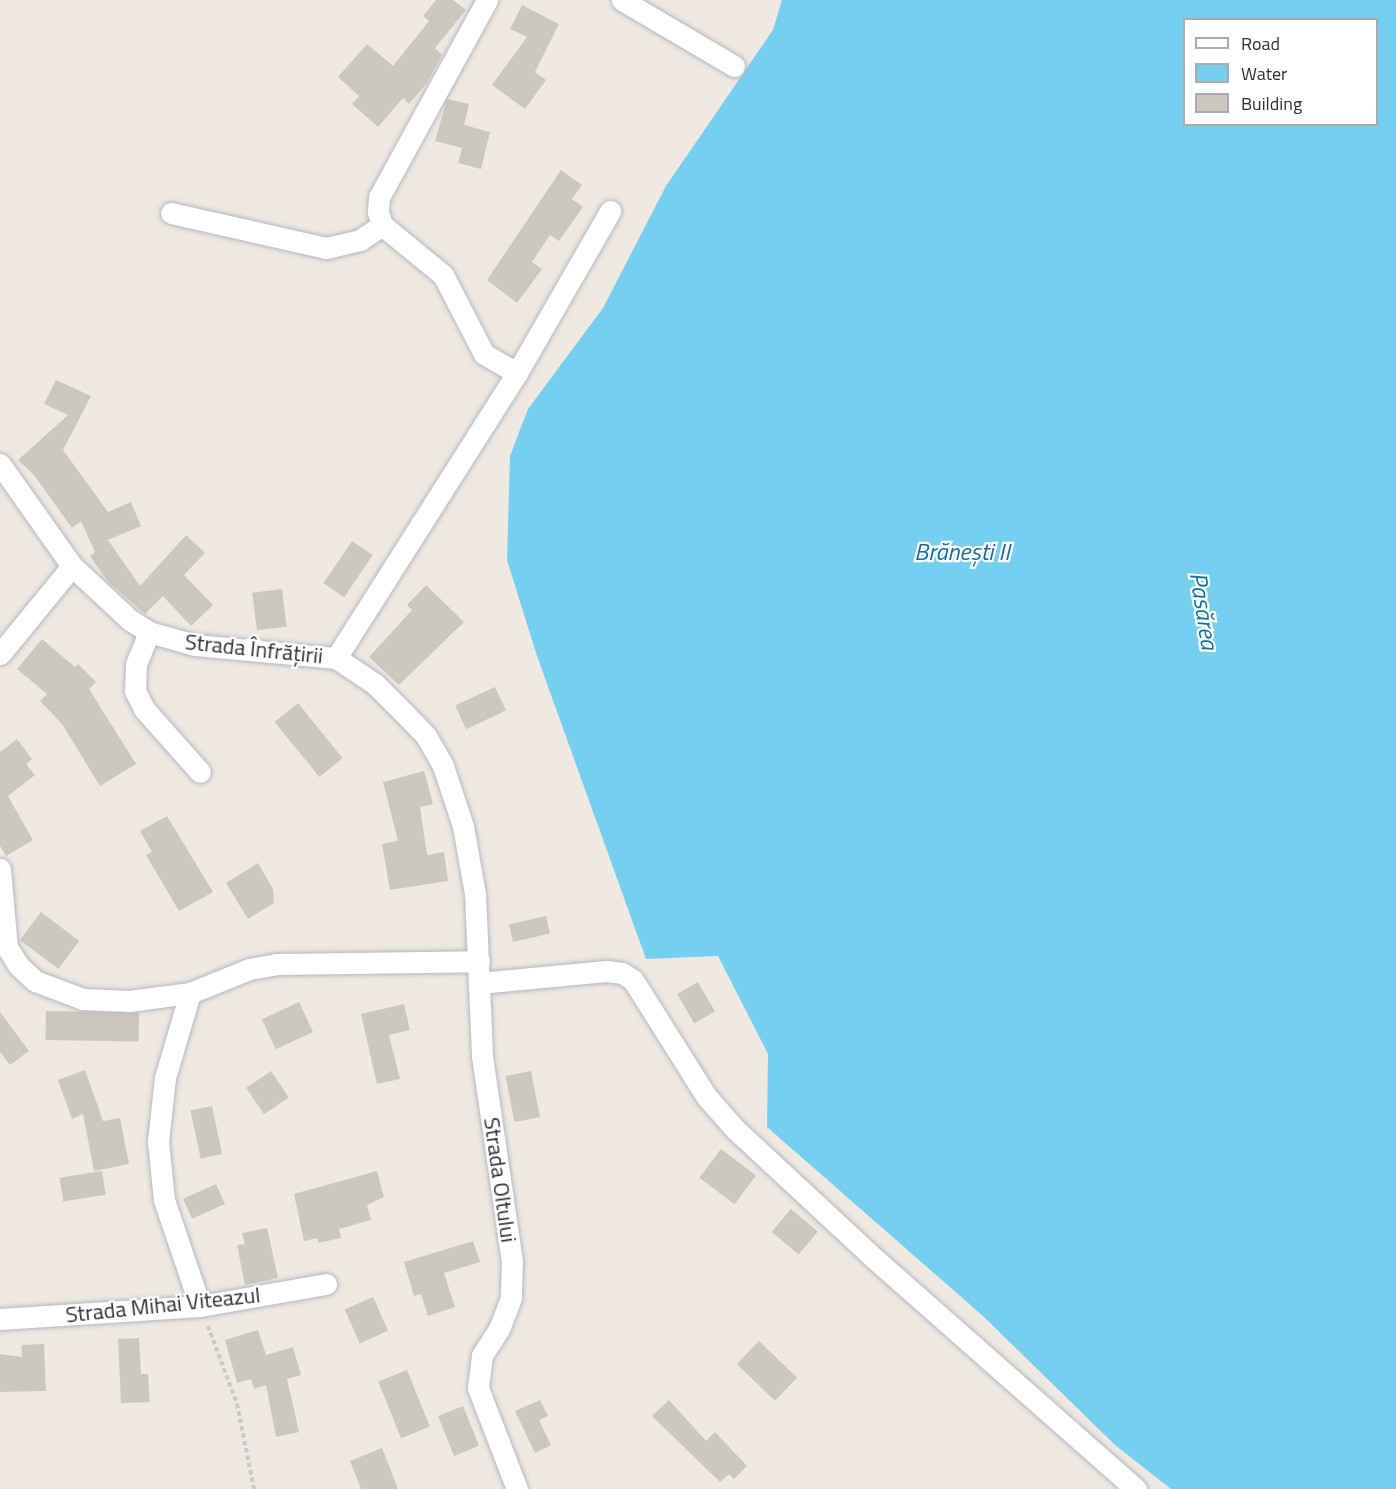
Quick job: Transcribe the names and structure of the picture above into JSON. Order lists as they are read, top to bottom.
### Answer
{
  "streets": {
    "street": ["Strada Înfrățirii", "Strada Oltului", "Strada Mihai Viteazul"]
  },
  "crossings": [
    ["Strada Înfrățirii", "Strada Oltului"]
  ],
  "water": ["Brănești II", "Pasărea"],
  "legend": ["Road", "Water", "Building"]
}
